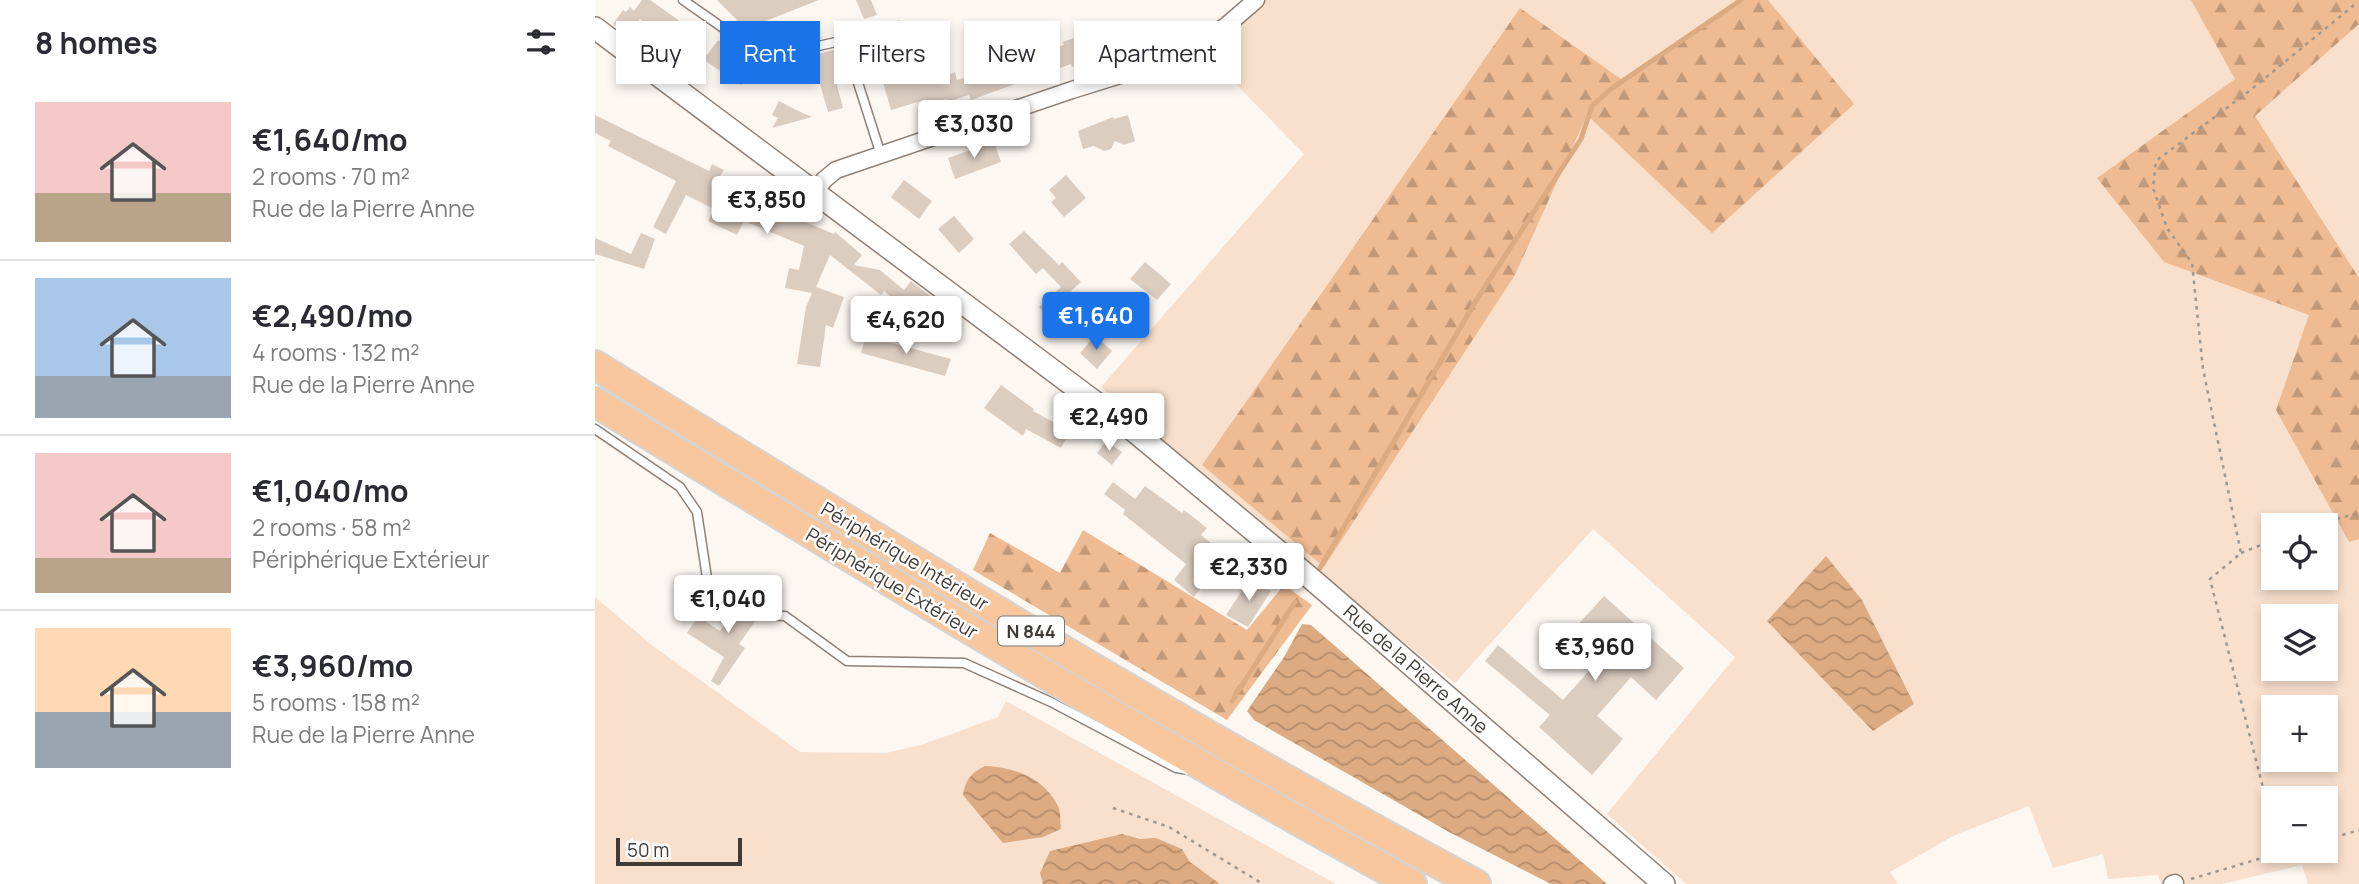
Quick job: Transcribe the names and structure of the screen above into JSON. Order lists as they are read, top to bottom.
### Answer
{
  "streets": {
    "highway": ["Périphérique Intérieur", "Périphérique Extérieur", "N 844"],
    "street": ["Rue de la Pierre Anne"]
  },
  "scale_bar": "50 m",
  "page": {
    "heading": "8 homes",
    "chip": [
      "Buy",
      "Rent",
      "Filters",
      "New",
      "Apartment"
    ],
    "list": [
      {
        "name": "€1,640/mo",
        "note": "2 rooms · 70 m² · Rue de la Pierre Anne"
      },
      {
        "name": "€2,490/mo",
        "note": "4 rooms · 132 m² · Rue de la Pierre Anne"
      },
      {
        "name": "€1,040/mo",
        "note": "2 rooms · 58 m² · Périphérique Extérieur"
      },
      {
        "name": "€3,960/mo",
        "note": "5 rooms · 158 m² · Rue de la Pierre Anne"
      }
    ],
    "price": [
      "€3,030",
      "€3,850",
      "€1,640",
      "€4,620",
      "€2,490",
      "€2,330",
      "€1,040",
      "€3,960"
    ],
    "map_buttons": ["+", "−"],
    "scale": "50 m"
  }
}
